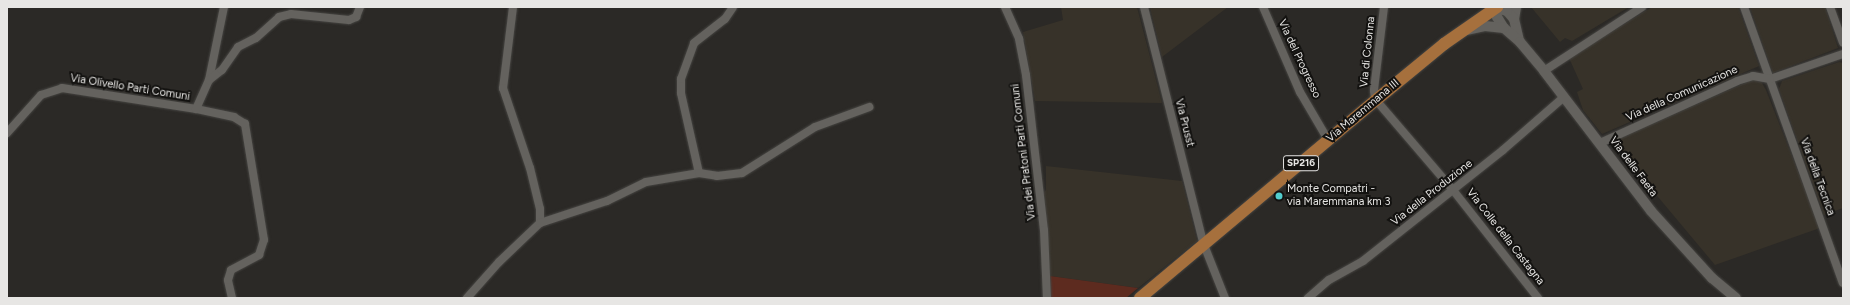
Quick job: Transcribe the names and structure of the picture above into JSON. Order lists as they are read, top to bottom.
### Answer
{
  "streets": {
    "main road": ["Via Maremmana III", "SP216"],
    "street": [
      "Via di Colonna",
      "Via del Progresso",
      "Via Olivello Parti Comuni",
      "Via della Comunicazione",
      "Via Prusst",
      "Via dei Pratoni Parti Comuni",
      "Via delle Faeta",
      "Via della Tecnica",
      "Via della Produzione",
      "Via Colle della Castagna"
    ]
  },
  "crossings": [
    ["Via di Colonna", "Via Maremmana III"],
    ["Via di Colonna", "Via Colle della Castagna"],
    ["Via del Progresso", "Via Maremmana III"],
    ["Via della Comunicazione", "Via delle Faeta"],
    ["Via della Comunicazione", "Via della Tecnica"],
    ["Via Maremmana III", "Via Prusst"],
    ["Via Maremmana III", "Via Colle della Castagna"],
    ["Via delle Faeta", "Via della Produzione"],
    ["Via della Produzione", "Via Colle della Castagna"]
  ],
  "places": ["Monte Compatri - via Maremmana km 3"]
}
